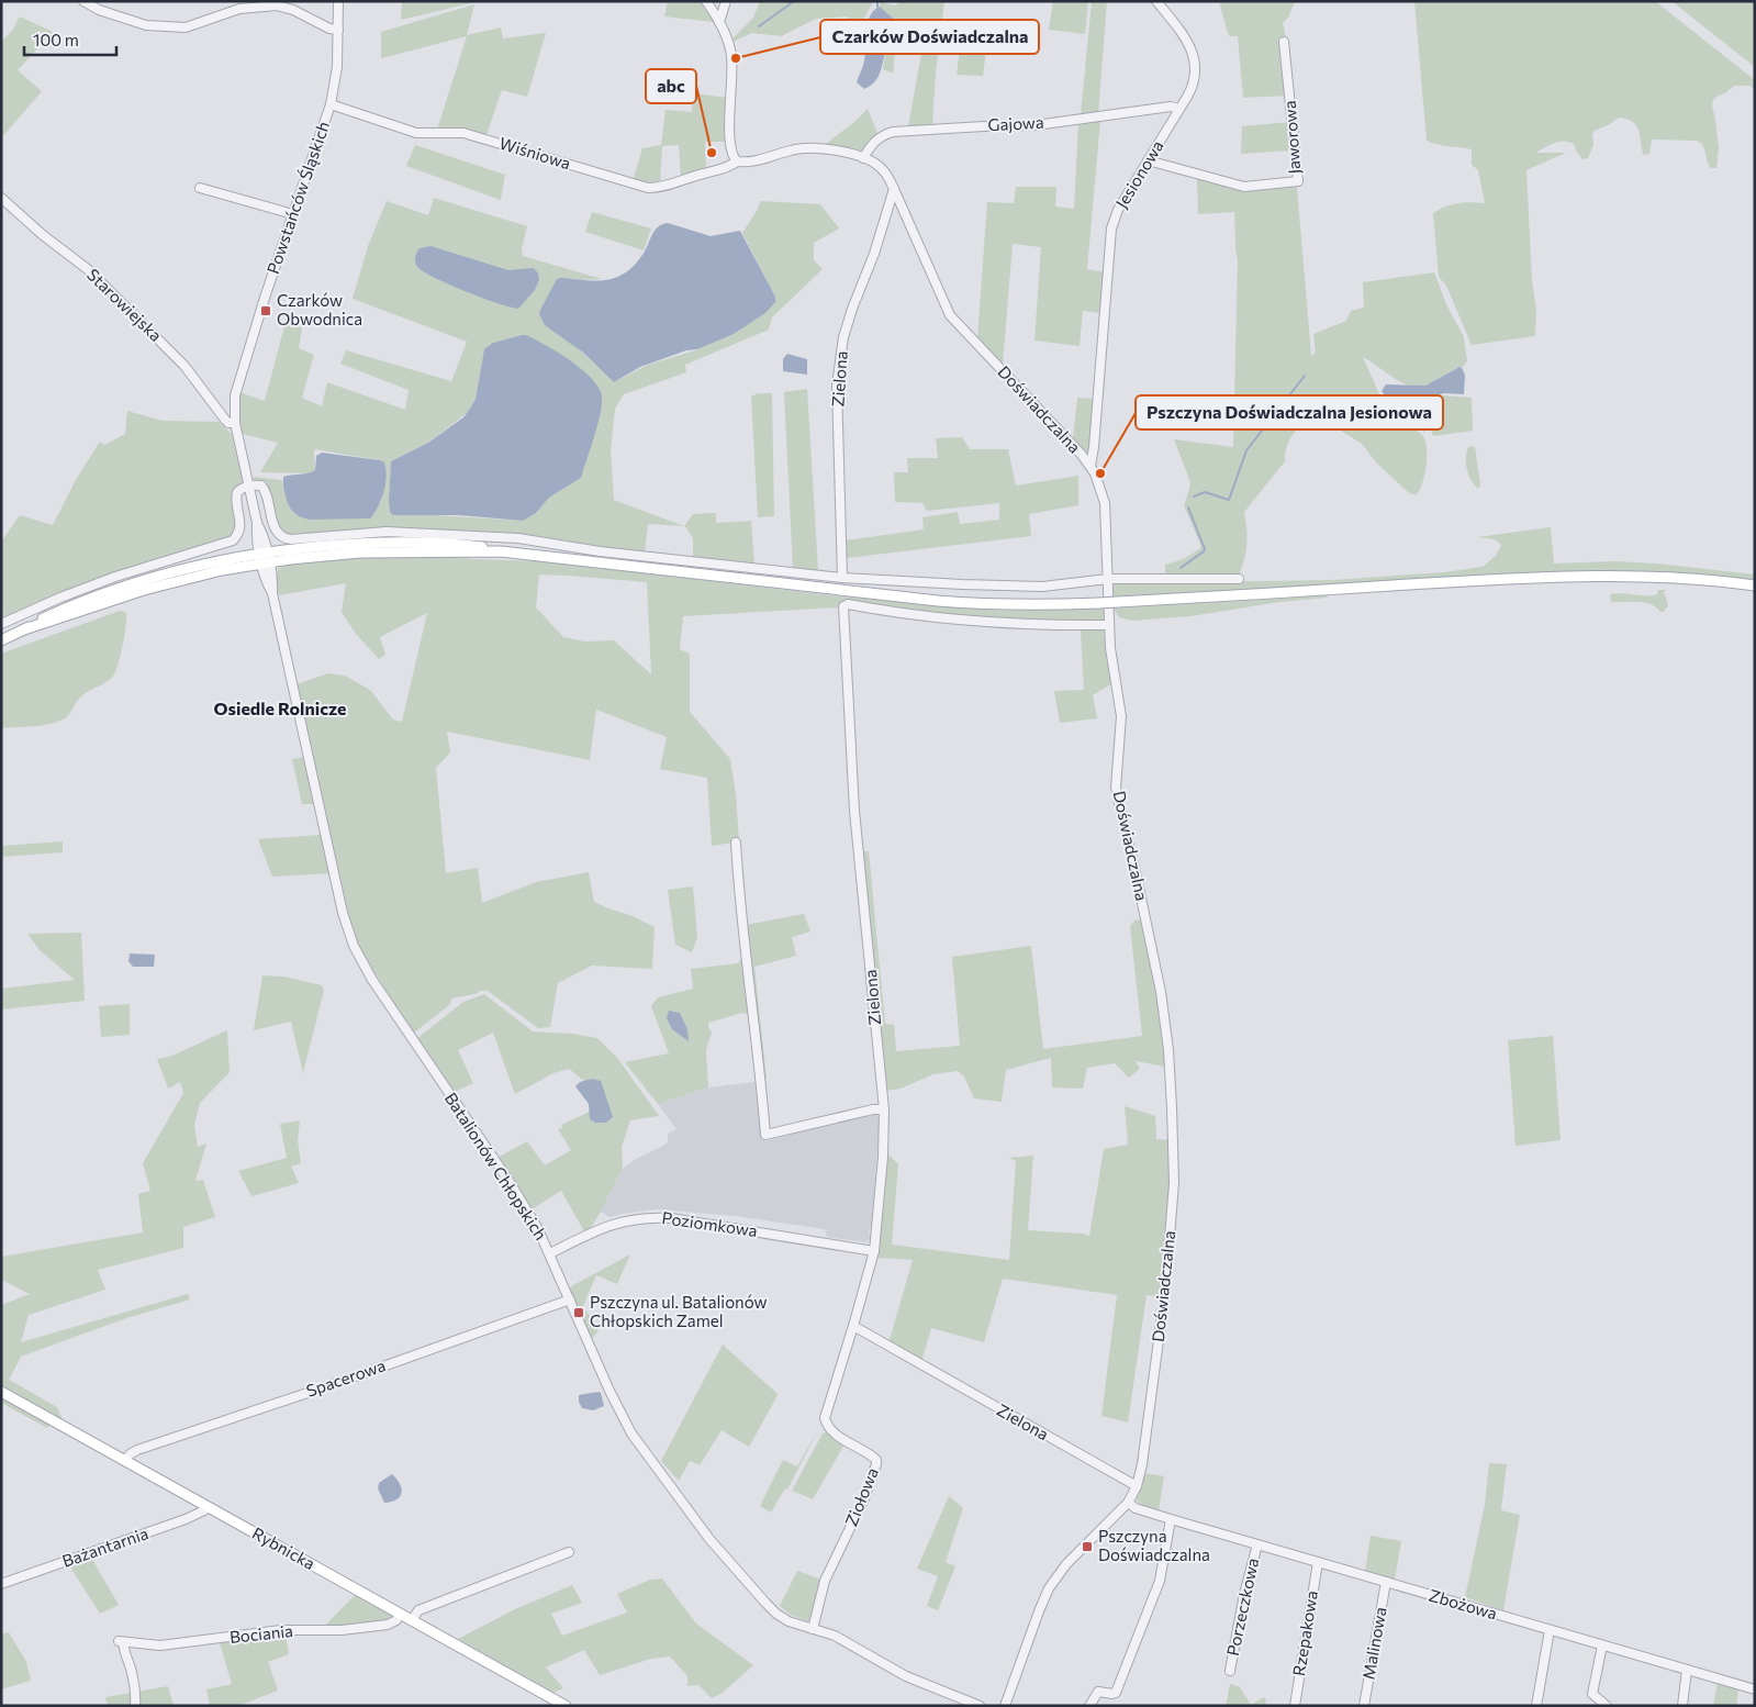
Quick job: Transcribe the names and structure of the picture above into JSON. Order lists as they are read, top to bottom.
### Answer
{
  "streets": {
    "main road": ["Rybnicka"],
    "street": [
      "Gajowa",
      "Jaworowa",
      "Wiśniowa",
      "Jesionowa",
      "Powstańców Śląskich",
      "Starowiejska",
      "Zielona",
      "Doświadczalna",
      "Batalionów Chłopskich",
      "Poziomkowa",
      "Spacerowa",
      "Ziołowa",
      "Bażantarnia",
      "Zbożowa",
      "Porzeczkowa",
      "Rzepakowa",
      "Bociania",
      "Malinowa"
    ]
  },
  "crossings": [
    ["Gajowa", "Jesionowa"],
    ["Gajowa", "Doświadczalna"],
    ["Jaworowa", "Jesionowa"],
    ["Wiśniowa", "Powstańców Śląskich"],
    ["Wiśniowa", "Doświadczalna"],
    ["Jesionowa", "Doświadczalna"],
    ["Powstańców Śląskich", "Starowiejska"],
    ["Powstańców Śląskich", "Batalionów Chłopskich"],
    ["Starowiejska", "Batalionów Chłopskich"],
    ["Zielona", "Doświadczalna"],
    ["Zielona", "Poziomkowa"],
    ["Zielona", "Ziołowa"],
    ["Doświadczalna", "Zbożowa"],
    ["Batalionów Chłopskich", "Poziomkowa"],
    ["Batalionów Chłopskich", "Spacerowa"],
    ["Batalionów Chłopskich", "Ziołowa"],
    ["Spacerowa", "Rybnicka"],
    ["Bażantarnia", "Rybnicka"],
    ["Rybnicka", "Bociania"],
    ["Zbożowa", "Porzeczkowa"],
    ["Zbożowa", "Rzepakowa"],
    ["Zbożowa", "Malinowa"]
  ],
  "districts": ["Osiedle Rolnicze"],
  "places": {
    "other": ["Czarków Doświadczalna", "abc", "Pszczyna Doświadczalna Jesionowa"],
    "transit": ["Czarków Obwodnica", "Pszczyna ul. Batalionów Chłopskich Zamel", "Pszczyna Doświadczalna"]
  },
  "scale_bar": "100 m"
}
